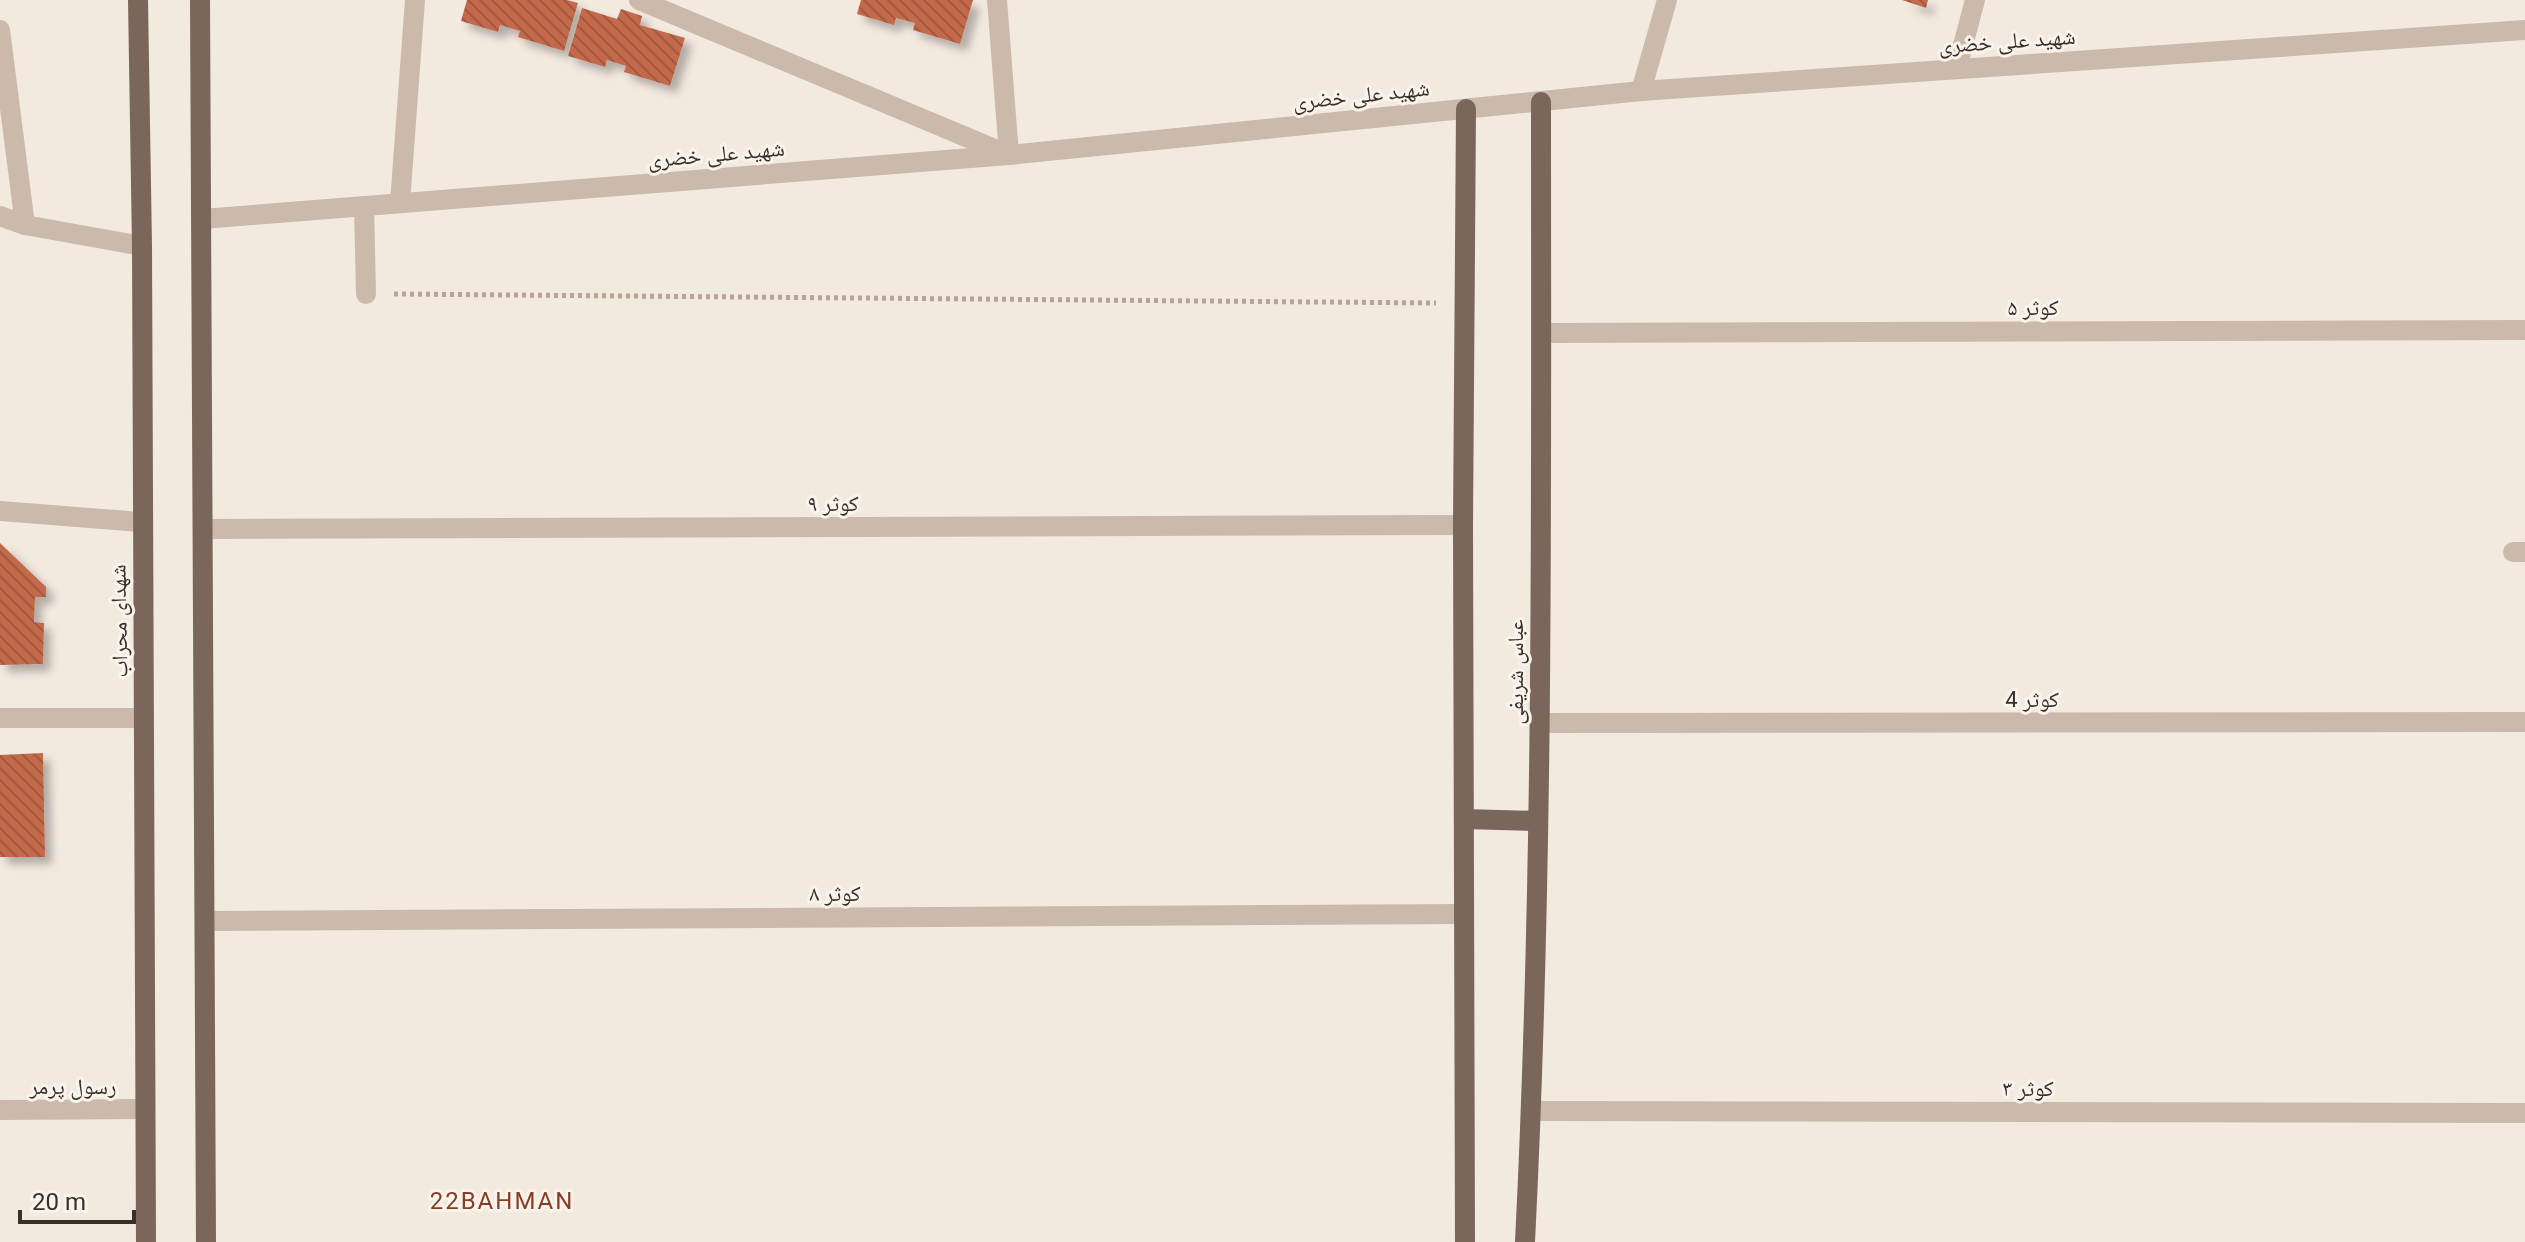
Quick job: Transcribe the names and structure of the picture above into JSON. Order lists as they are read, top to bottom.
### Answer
{
  "streets": {
    "main road": ["شهدای محراب", "عباس شریفی"],
    "street": [
      "شهید علی خضری",
      "کوثر ۵",
      "کوثر ۹",
      "کوثر 4",
      "کوثر ۸",
      "رسول پرمر",
      "کوثر ۳"
    ]
  },
  "crossings": [
    ["شهید علی خضری", "عباس شریفی"],
    ["کوثر ۵", "عباس شریفی"],
    ["شهدای محراب", "رسول پرمر"],
    ["عباس شریفی", "کوثر 4"],
    ["عباس شریفی", "کوثر ۳"]
  ],
  "districts": ["22BAHMAN"],
  "scale_bar": "20 m"
}
